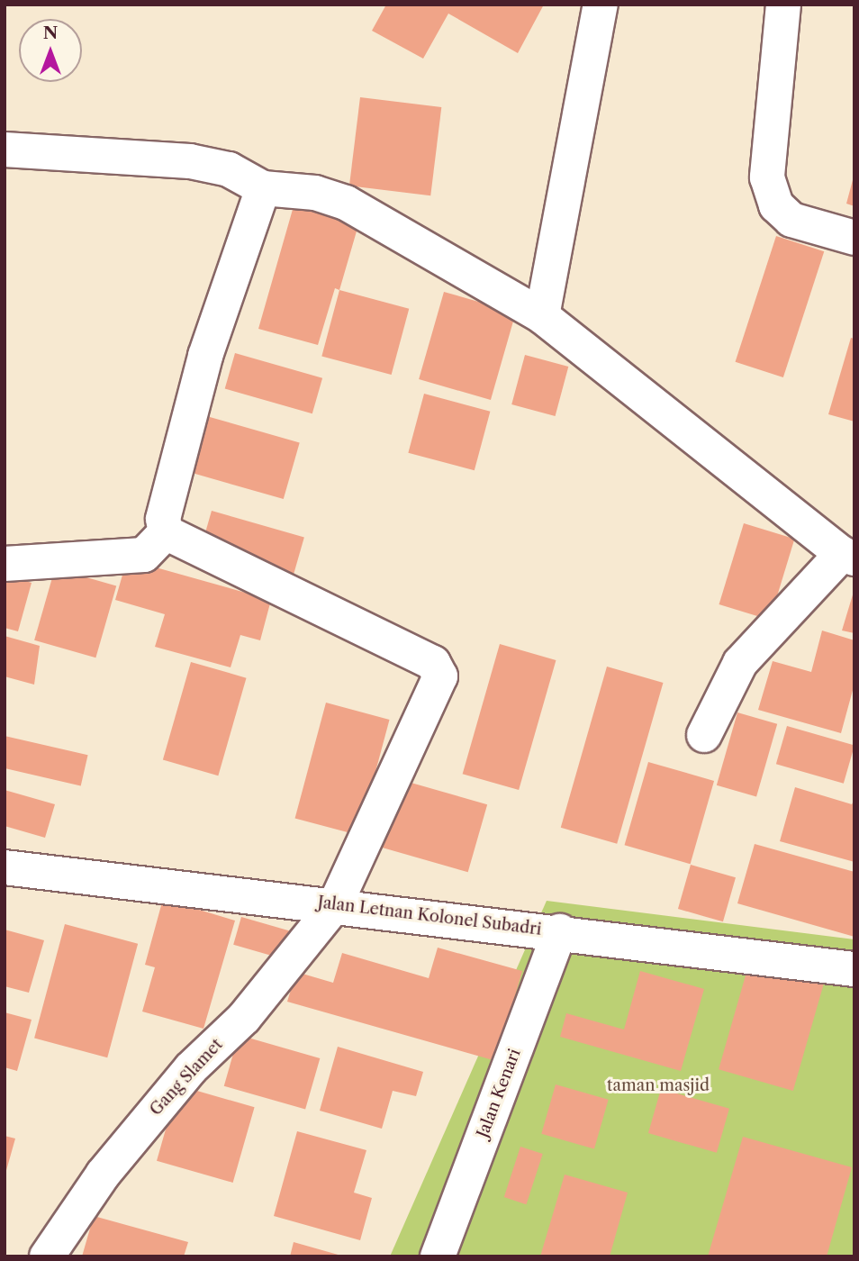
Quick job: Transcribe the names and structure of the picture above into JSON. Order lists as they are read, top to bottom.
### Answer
{
  "streets": {
    "street": ["Jalan Letnan Kolonel Subadri", "Gang Slamet", "Jalan Kenari"]
  },
  "crossings": [
    ["Jalan Letnan Kolonel Subadri", "Gang Slamet"],
    ["Jalan Letnan Kolonel Subadri", "Jalan Kenari"]
  ],
  "parks": ["taman masjid"],
  "north": "top"
}
